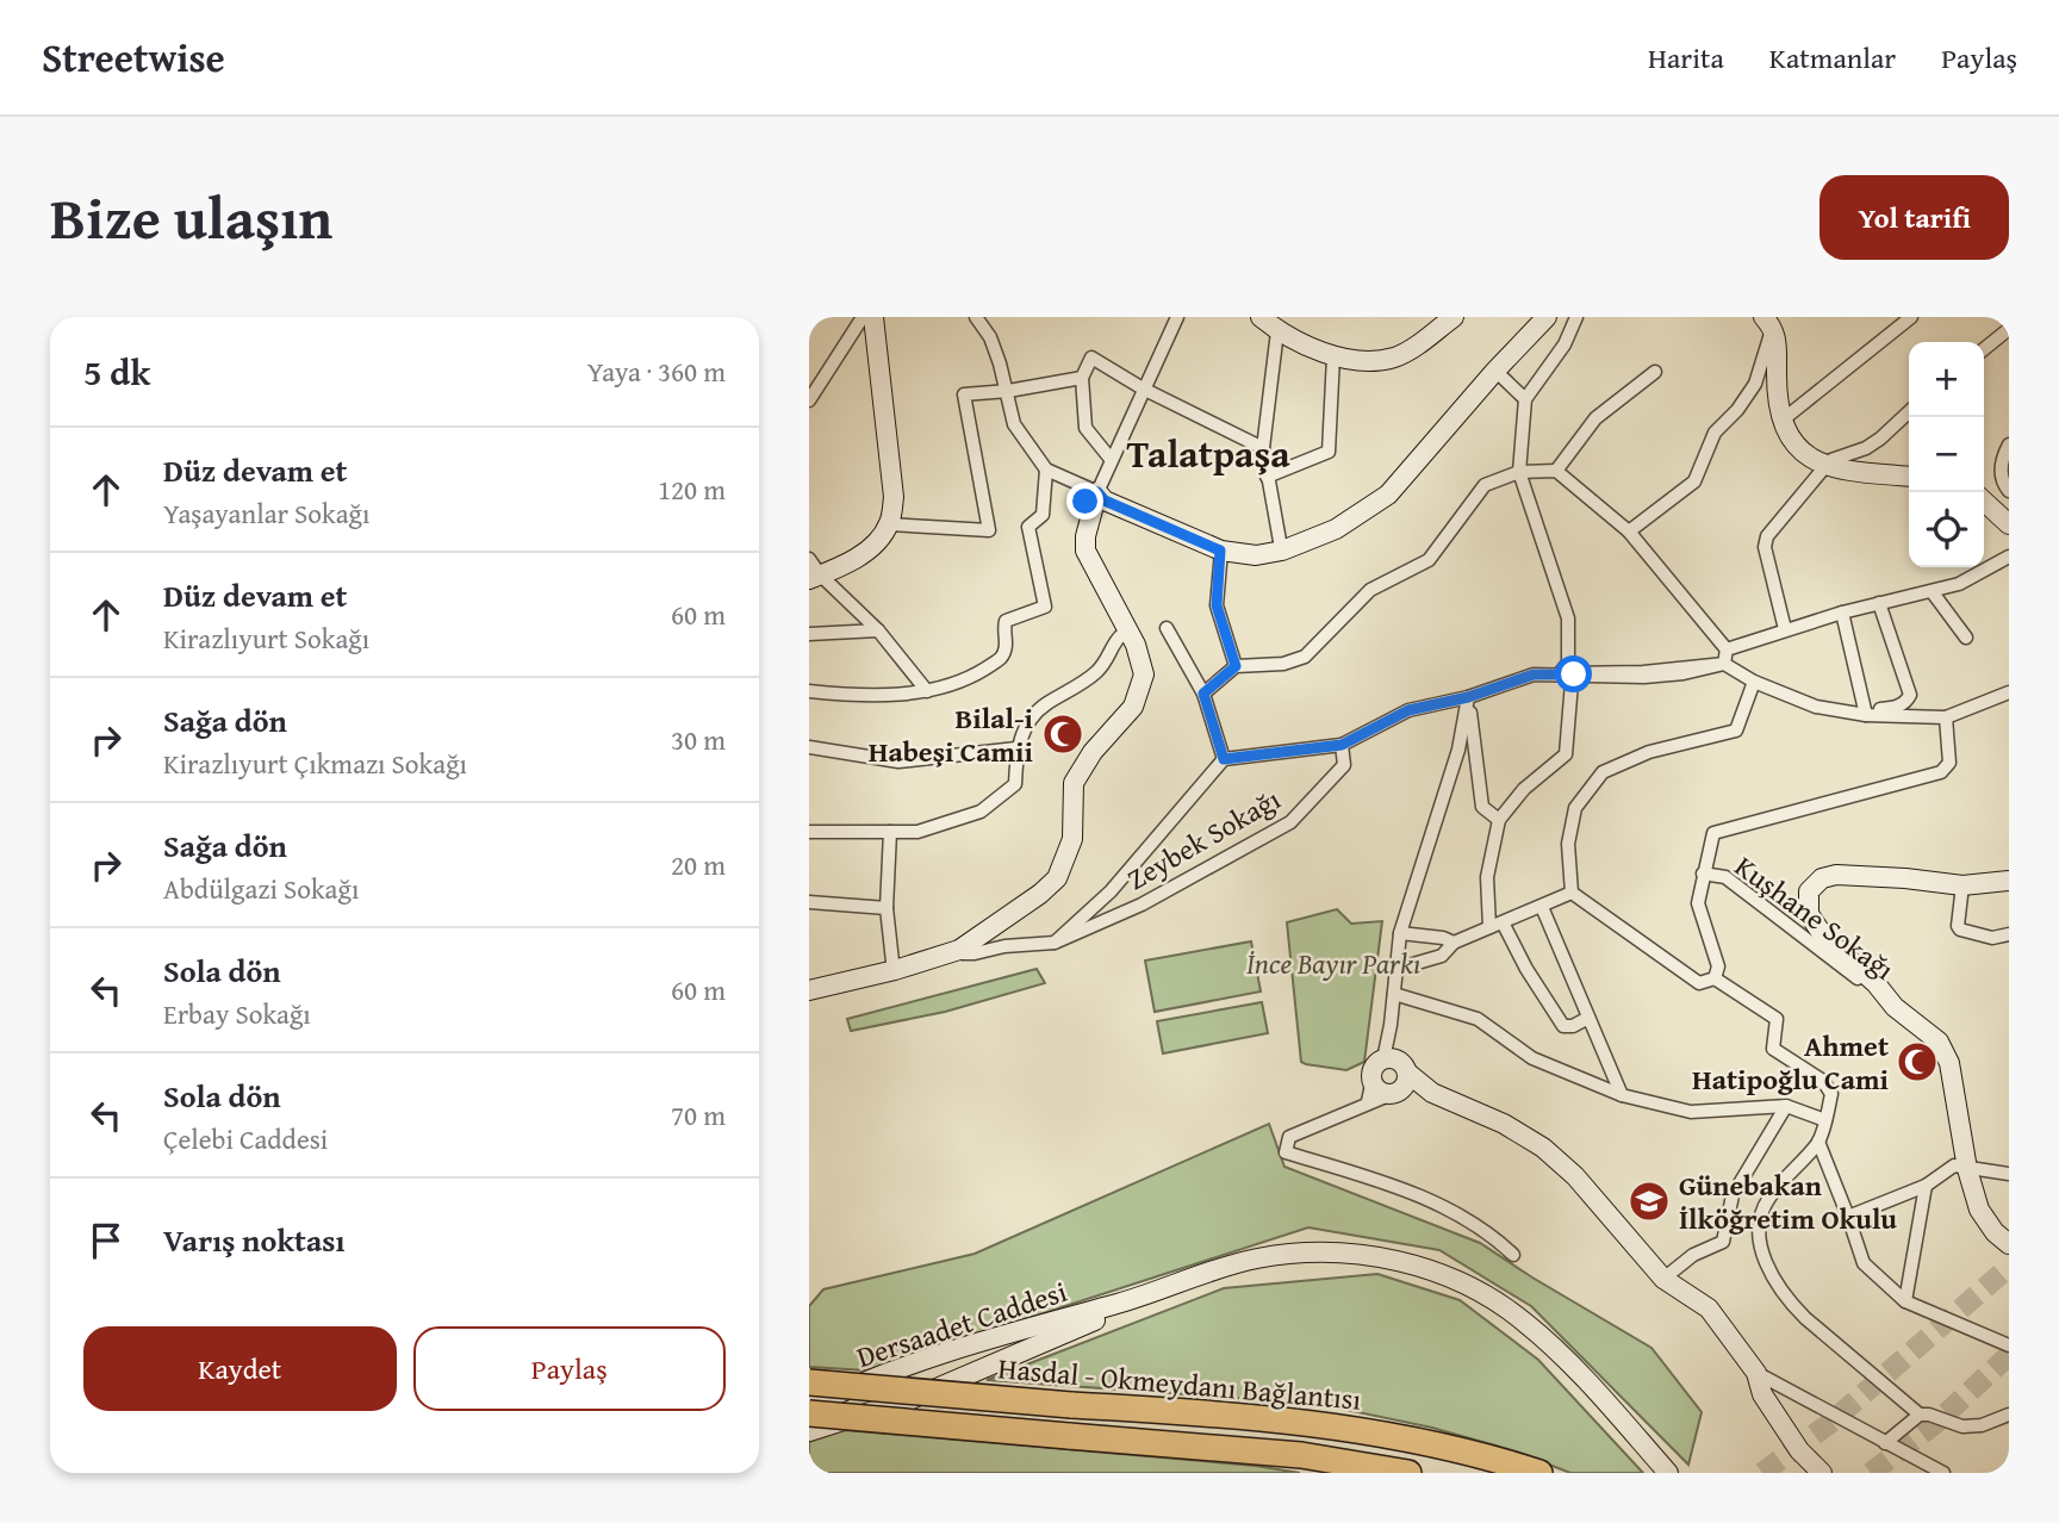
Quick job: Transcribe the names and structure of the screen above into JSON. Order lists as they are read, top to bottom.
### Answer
{
  "streets": {
    "highway": ["Hasdal - Okmeydanı Bağlantısı"],
    "street": ["Zeybek Sokağı", "Kuşhane Sokağı", "Dersaadet Caddesi"]
  },
  "crossings": [
    ["Dersaadet Caddesi", "Hasdal - Okmeydanı Bağlantısı"]
  ],
  "districts": ["Talatpaşa"],
  "parks": ["İnce Bayır Parkı"],
  "places": {
    "mosque": ["Bilal-i Habeşi Camii", "Ahmet Hatipoğlu Cami"],
    "school or university": ["Günebakan İlköğretim Okulu"]
  },
  "page": {
    "header": "Streetwise",
    "nav": ["Harita", "Katmanlar", "Paylaş"],
    "title": "Bize ulaşın",
    "buttons": [
      "Yol tarifi",
      ["Kaydet", "Paylaş"]
    ],
    "heading": ["5 dk", "Yaya · 360 m"],
    "map_buttons": ["+", "−"],
    "list": [
      ["Düz devam et", "Yaşayanlar Sokağı", "120 m"],
      ["Düz devam et", "Kirazlıyurt Sokağı", "60 m"],
      ["Sağa dön", "Kirazlıyurt Çıkmazı Sokağı", "30 m"],
      ["Sağa dön", "Abdülgazi Sokağı", "20 m"],
      ["Sola dön", "Erbay Sokağı", "60 m"],
      ["Sola dön", "Çelebi Caddesi", "70 m"],
      "Varış noktası"
    ]
  }
}
